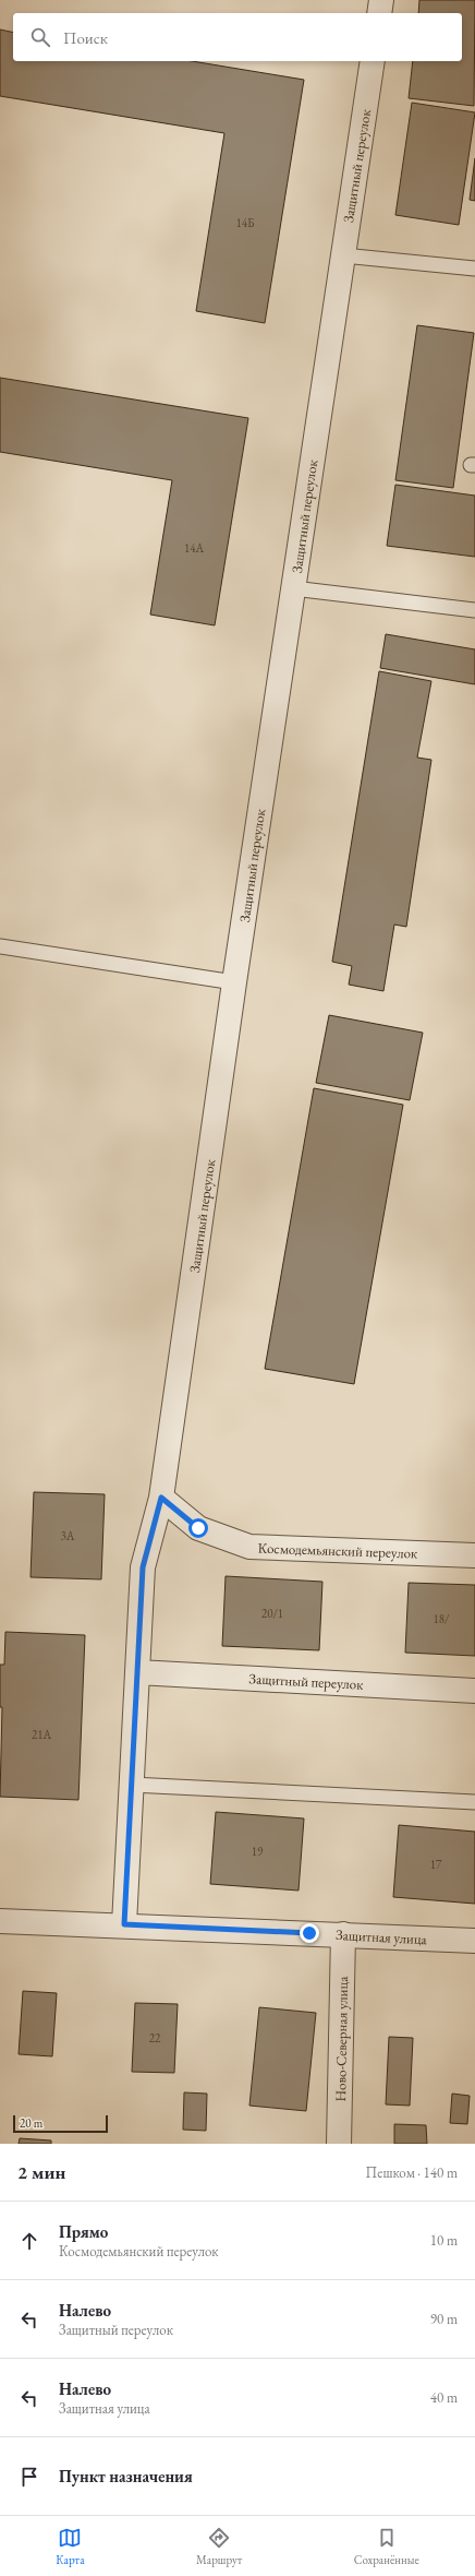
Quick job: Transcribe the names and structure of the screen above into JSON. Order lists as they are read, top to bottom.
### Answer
{
  "streets": {
    "street": [
      "Защитный переулок",
      "Космодемьянский переулок",
      "Защитная улица",
      "Ново-Северная улица"
    ]
  },
  "crossings": [
    ["Защитный переулок", "Космодемьянский переулок"],
    ["Защитный переулок", "Защитная улица"],
    ["Защитная улица", "Ново-Северная улица"]
  ],
  "house_numbers": [
    "14Б",
    "14А",
    "3А",
    "20/1",
    "18/",
    "21А",
    "19",
    "17",
    "22"
  ],
  "scale_bar": "20 m",
  "page": {
    "search": "Поиск",
    "scale": "20 m",
    "heading": ["2 мин", "Пешком · 140 m"],
    "list": [
      ["Прямо", "Космодемьянский переулок", "10 m"],
      ["Налево", "Защитный переулок", "90 m"],
      ["Налево", "Защитная улица", "40 m"],
      "Пункт назначения"
    ],
    "nav": ["Карта", "Маршрут", "Сохранённые"]
  }
}
